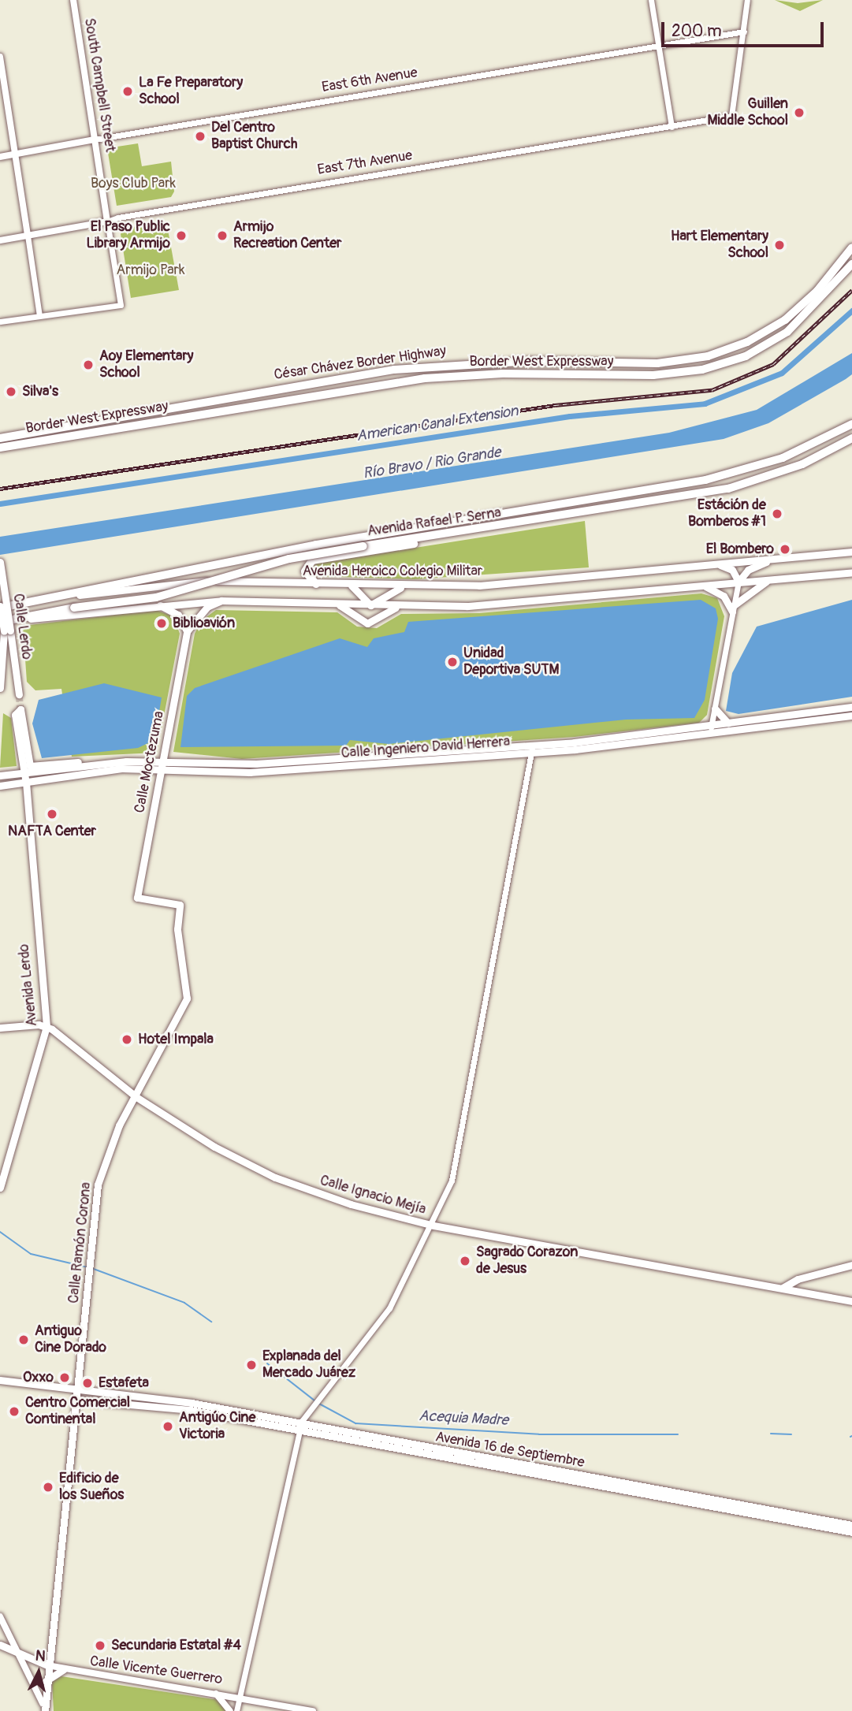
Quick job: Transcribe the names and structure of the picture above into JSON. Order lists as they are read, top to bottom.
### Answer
{
  "streets": {
    "highway": [
      "Border West Expressway",
      "César Chávez Border Highway",
      "Avenida Rafael P. Serna",
      "Avenida Heroico Colegio Militar"
    ],
    "main road": [
      "East 6th Avenue",
      "South Campbell Street",
      "East 7th Avenue",
      "Calle Lerdo",
      "Calle Ingeniero David Herrera",
      "Calle Moctezuma",
      "Avenida Lerdo",
      "Calle Ignacio Mejía",
      "Calle Ramón Corona",
      "Avenida 16 de Septiembre",
      "Calle Vicente Guerrero"
    ]
  },
  "crossings": [
    ["East 6th Avenue", "South Campbell Street"],
    ["East 6th Avenue", "East 7th Avenue"],
    ["South Campbell Street", "East 7th Avenue"],
    ["Avenida Rafael P. Serna", "Avenida Heroico Colegio Militar"],
    ["Calle Ingeniero David Herrera", "Calle Moctezuma"],
    ["Calle Ingeniero David Herrera", "Avenida Lerdo"],
    ["Calle Moctezuma", "Calle Ramón Corona"],
    ["Avenida Lerdo", "Calle Ignacio Mejía"],
    ["Calle Ignacio Mejía", "Calle Ramón Corona"],
    ["Calle Ramón Corona", "Avenida 16 de Septiembre"],
    ["Calle Ramón Corona", "Calle Vicente Guerrero"]
  ],
  "water": ["American Canal Extension", "Río Bravo / Rio Grande", "Acequia Madre"],
  "parks": ["Boys Club Park", "Armijo Park"],
  "places": [
    "La Fe Preparatory School",
    "Guillen Middle School",
    "Del Centro Baptist Church",
    "El Paso Public Library Armijo",
    "Armijo Recreation Center",
    "Hart Elementary School",
    "Aoy Elementary School",
    "Silva's",
    "Estáción de Bomberos #1",
    "El Bombero",
    "Biblioavión",
    "Unidad Deportiva SUTM",
    "NAFTA Center",
    "Hotel Impala",
    "Sagrado Corazon de Jesus",
    "Antiguo Cine Dorado",
    "Explanada del Mercado Juárez",
    "Oxxo",
    "Estafeta",
    "Centro Comercial Continental",
    "Antigúo Cine Victoria",
    "Edificio de los Sueños",
    "Secundaria Estatal #4"
  ],
  "scale_bar": "200 m",
  "north": "top"
}
